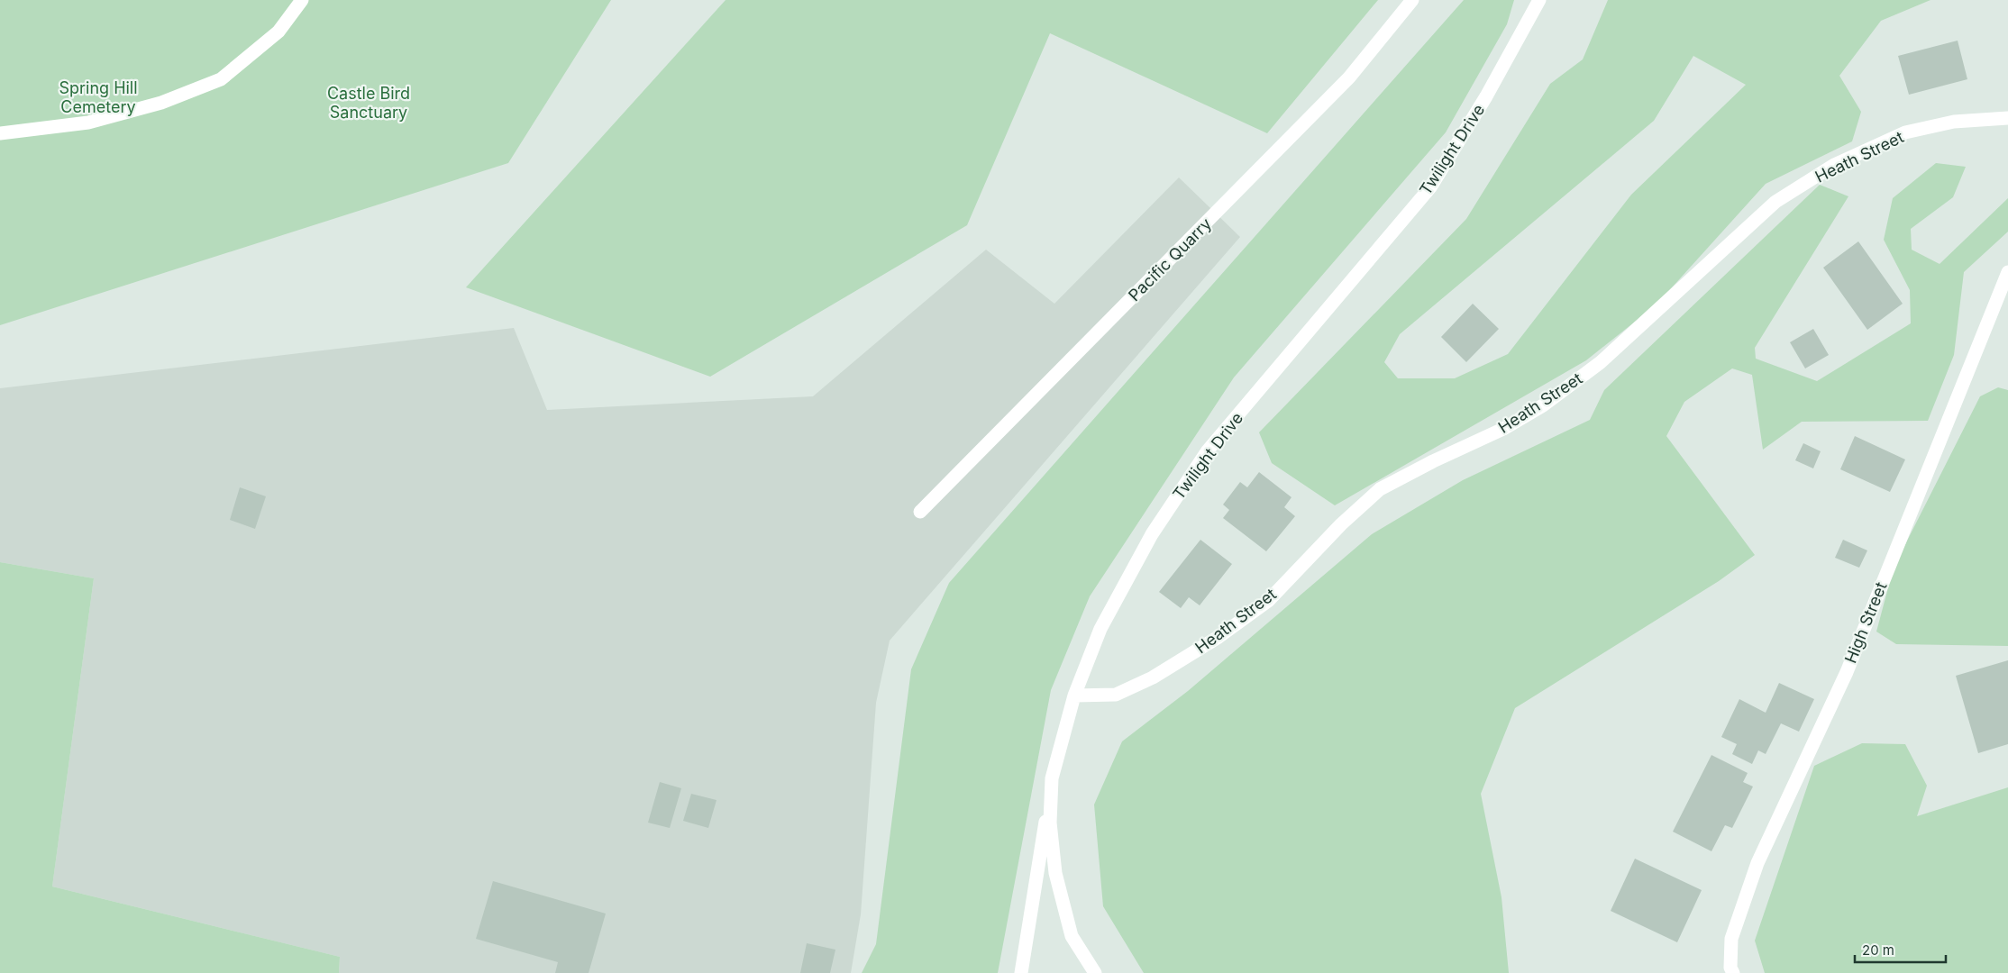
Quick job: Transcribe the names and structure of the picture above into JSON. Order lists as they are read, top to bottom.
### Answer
{
  "streets": {
    "street": [
      "Twilight Drive",
      "Heath Street",
      "Pacific Quarry",
      "High Street"
    ]
  },
  "crossings": [
    ["Twilight Drive", "Heath Street"]
  ],
  "parks": ["Spring Hill Cemetery", "Castle Bird Sanctuary"],
  "scale_bar": "20 m"
}
